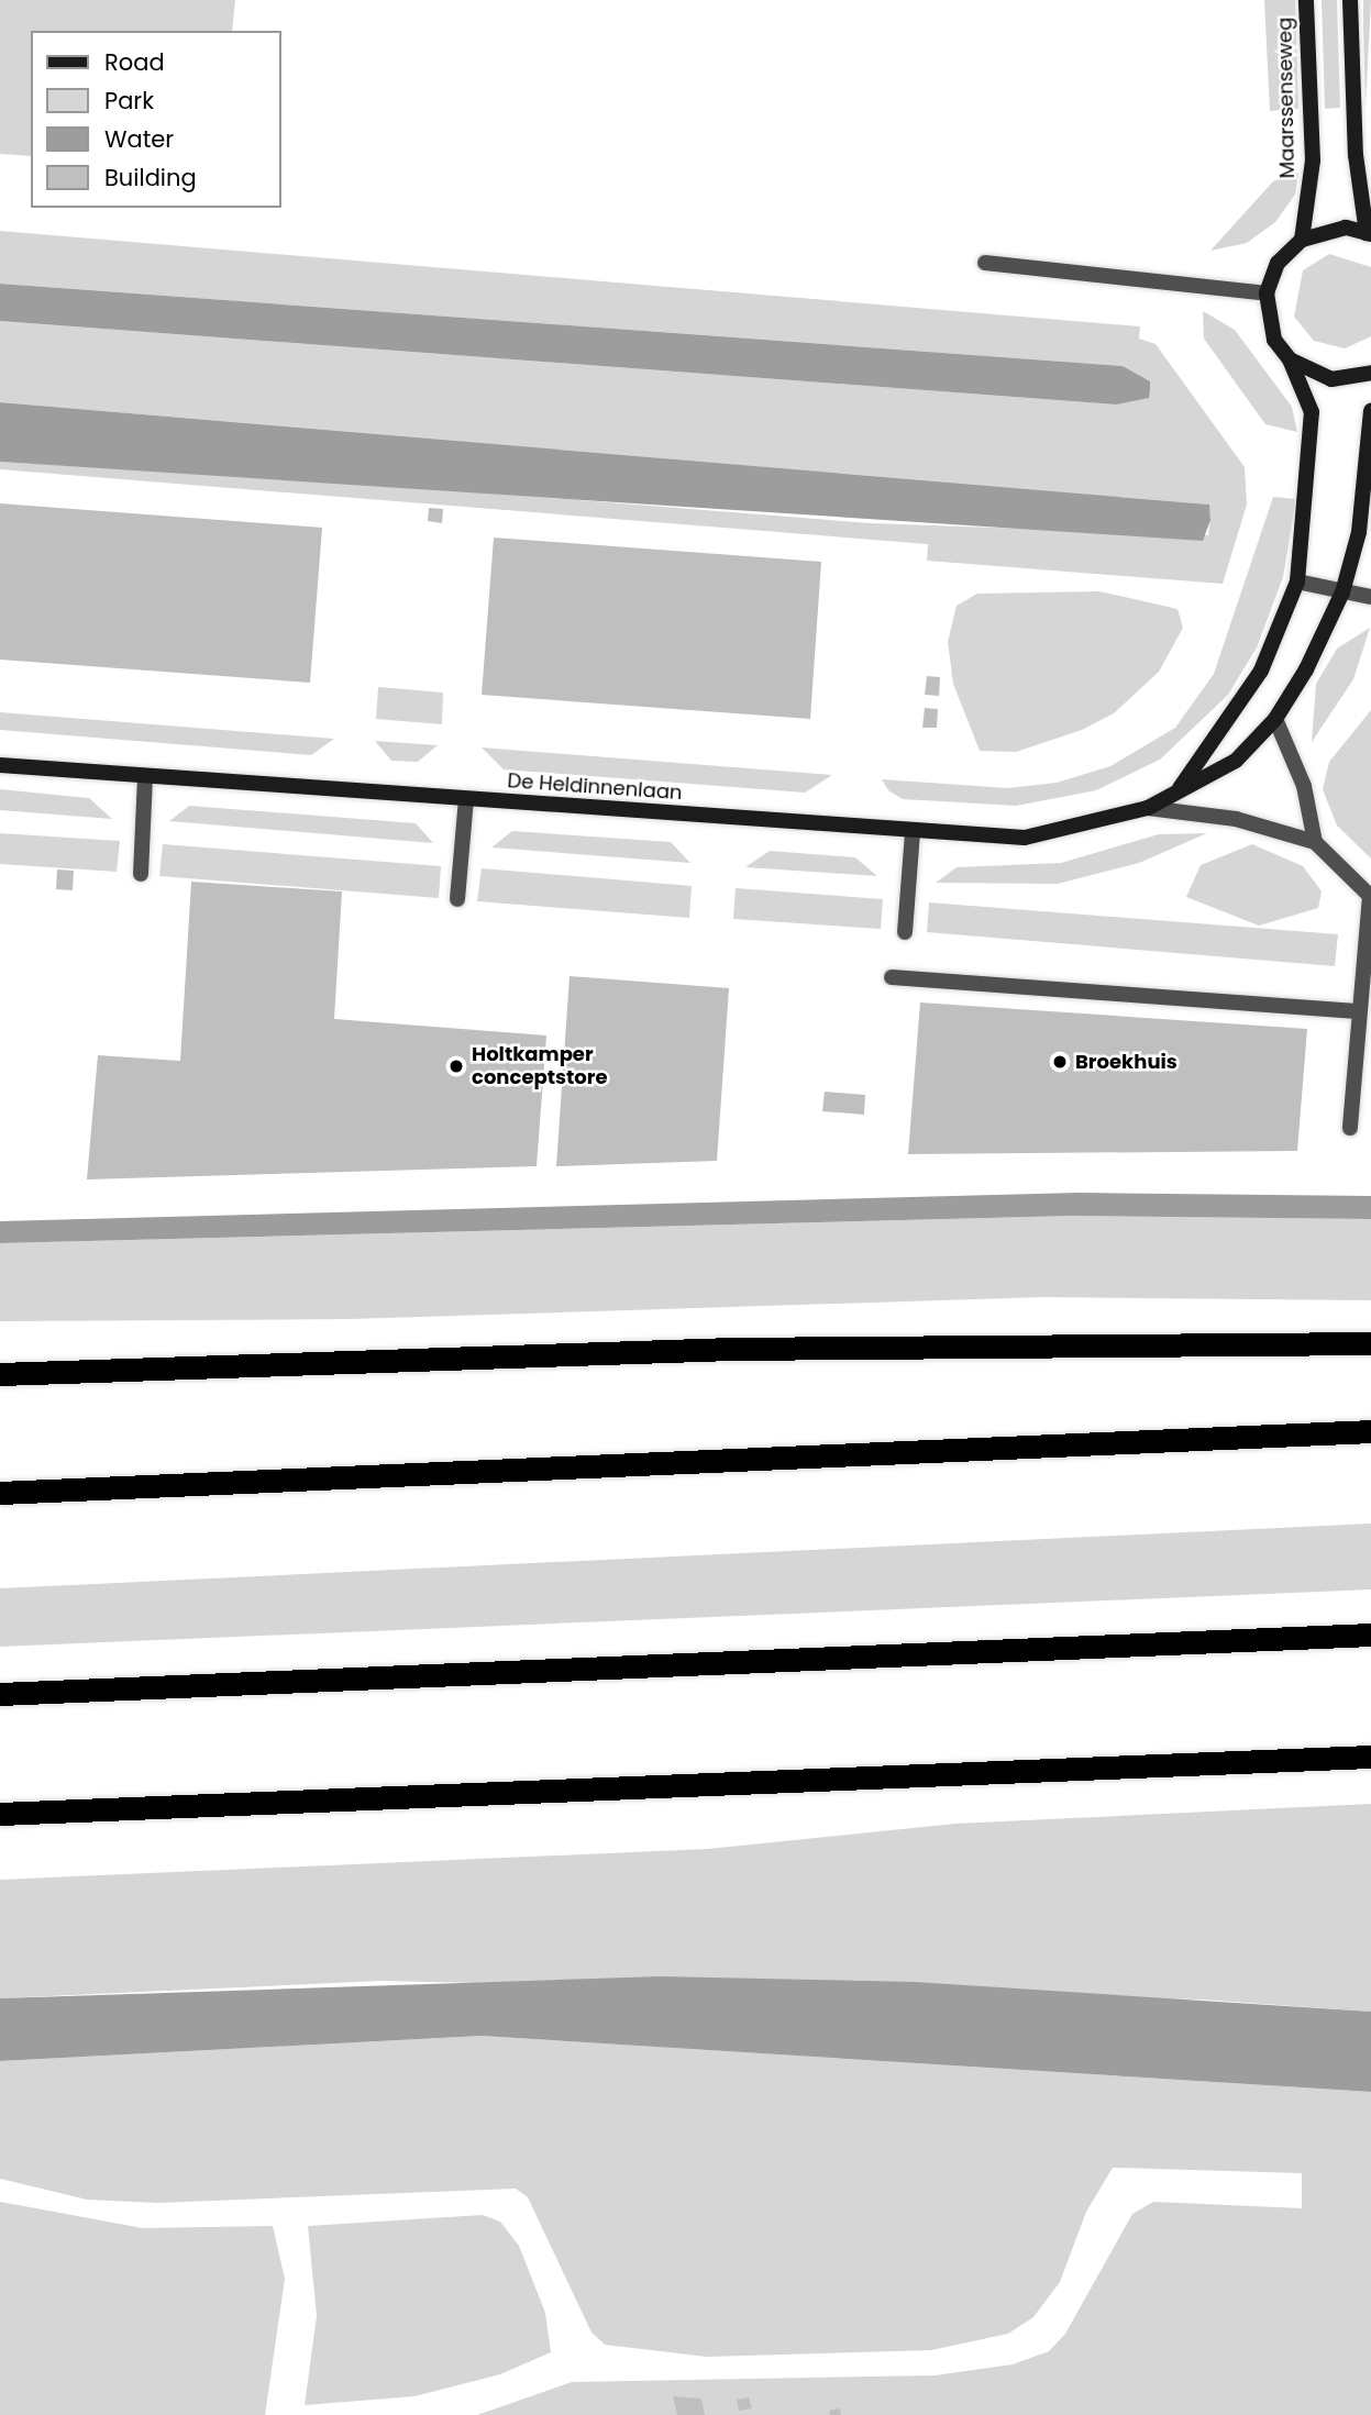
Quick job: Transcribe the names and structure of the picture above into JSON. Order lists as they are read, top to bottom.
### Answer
{
  "streets": {
    "street": ["Maarssenseweg", "De Heldinnenlaan"]
  },
  "places": ["Broekhuis", "Holtkamper conceptstore"],
  "legend": [
    "Road",
    "Park",
    "Water",
    "Building"
  ]
}
